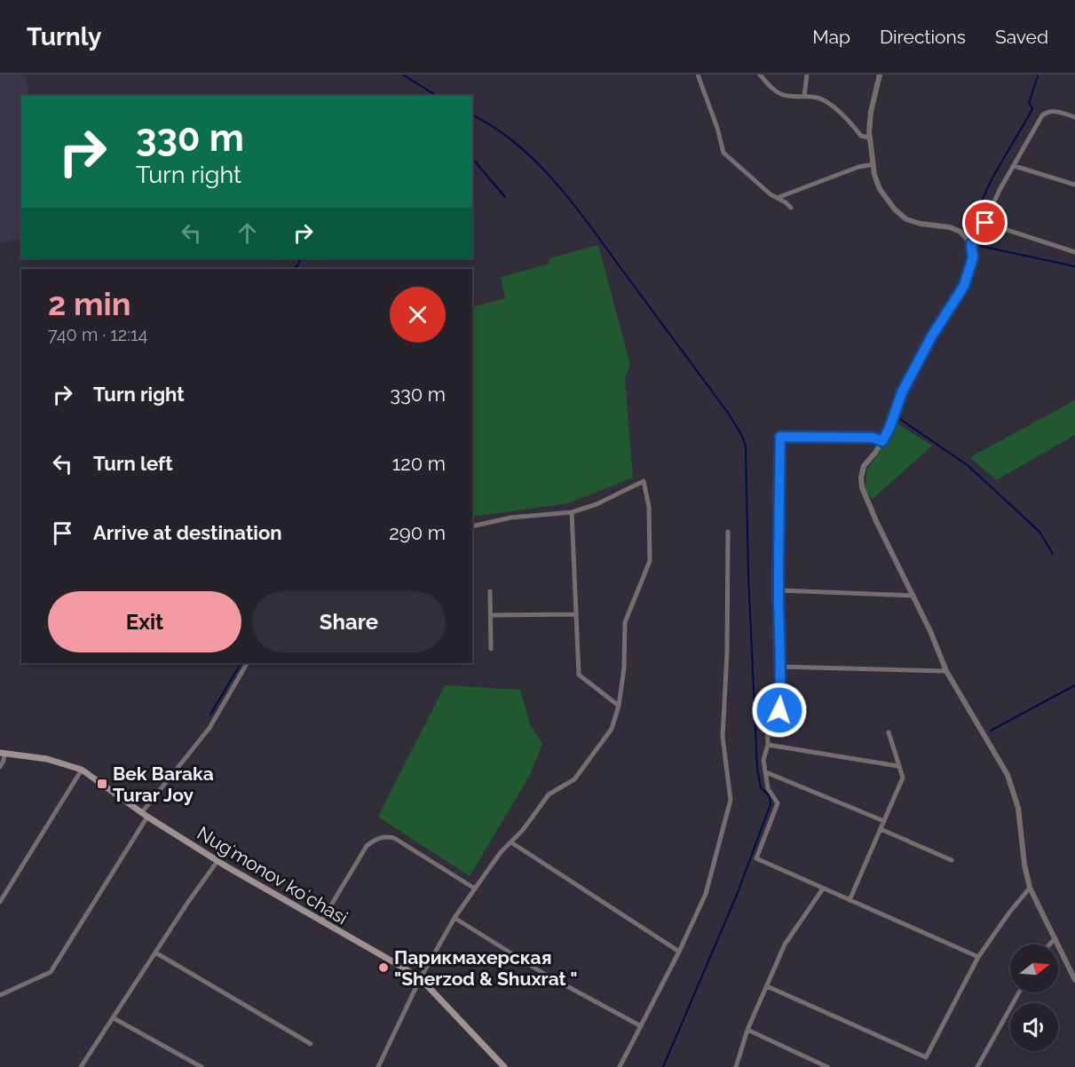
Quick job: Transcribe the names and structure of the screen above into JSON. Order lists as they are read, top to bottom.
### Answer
{
  "streets": {
    "main road": ["Nugʻmonov koʻchasi"]
  },
  "places": {
    "transit": ["Bek Baraka Turar Joy"],
    "other": ["Парикмахерская \"Sherzod & Shuxrat \""]
  },
  "north": "right",
  "page": {
    "header": "Turnly",
    "nav": ["Map", "Directions", "Saved"],
    "turn": ["330 m", "Turn right"],
    "heading": ["2 min", "740 m · 12:14"],
    "list": [
      {
        "name": "Turn right",
        "value": "330 m"
      },
      {
        "name": "Turn left",
        "value": "120 m"
      },
      {
        "name": "Arrive at destination",
        "value": "290 m"
      }
    ],
    "buttons": ["Exit", "Share"]
  }
}
